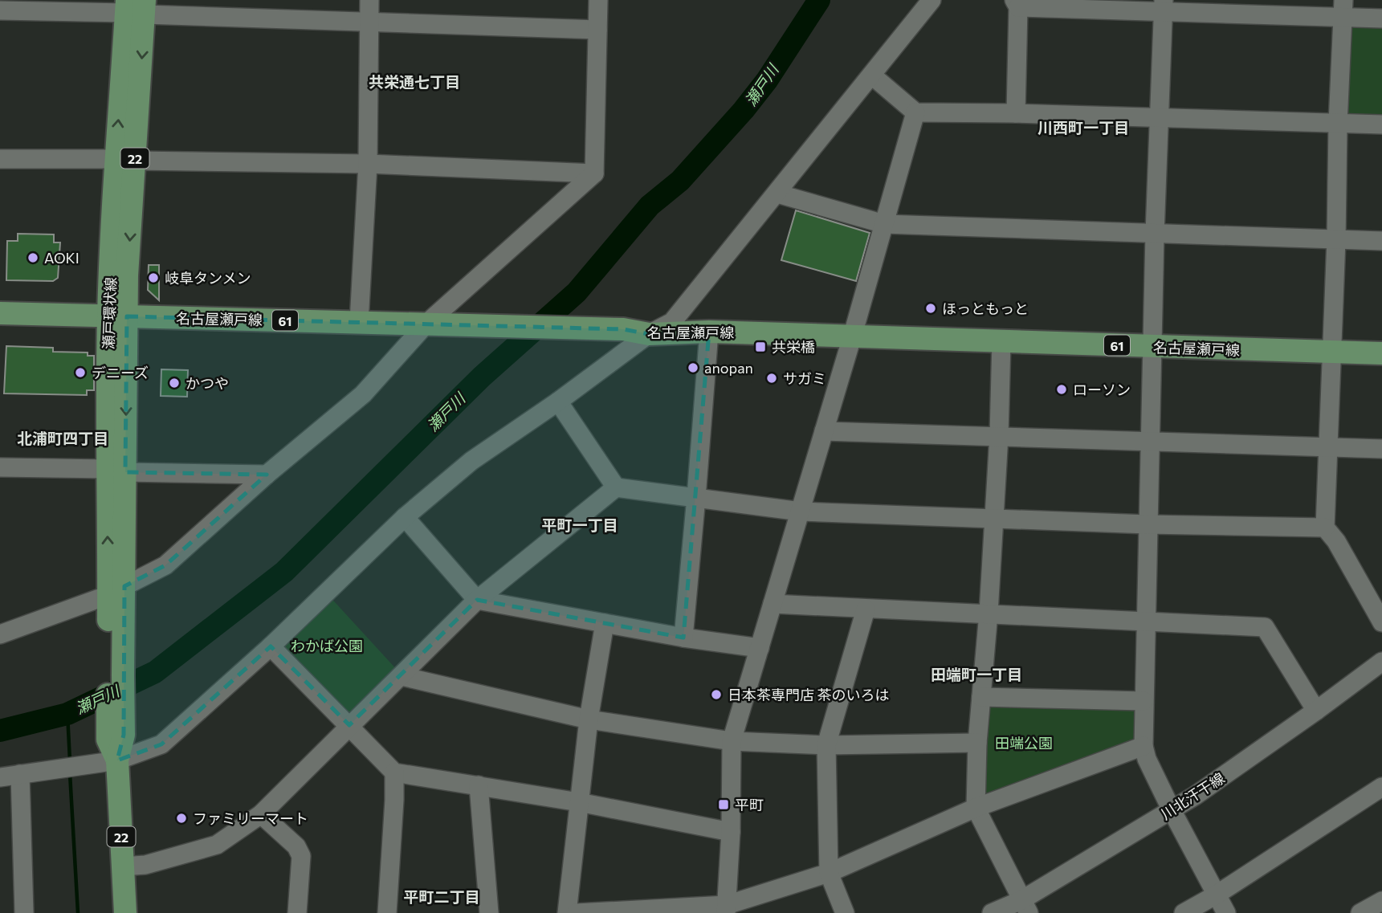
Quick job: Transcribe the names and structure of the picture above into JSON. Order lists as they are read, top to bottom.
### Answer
{
  "streets": {
    "main road": [
      "22",
      "瀬戸環状線",
      "名古屋瀬戸線",
      "61"
    ],
    "street": ["川北汗干線"]
  },
  "crossings": [
    ["瀬戸環状線", "名古屋瀬戸線"]
  ],
  "districts": [
    "共栄通七丁目",
    "川西町一丁目",
    "北浦町四丁目",
    "平町一丁目",
    "田端町一丁目",
    "平町二丁目"
  ],
  "water": ["瀬戸川"],
  "parks": ["わかば公園", "田端公園"],
  "places": {
    "other": [
      "AOKI",
      "岐阜タンメン",
      "ほっともっと",
      "anopan",
      "デニーズ",
      "サガミ",
      "かつや",
      "ローソン",
      "日本茶専門店 茶のいろは",
      "ファミリーマート"
    ],
    "transit": ["共栄橋", "平町"]
  }
}
